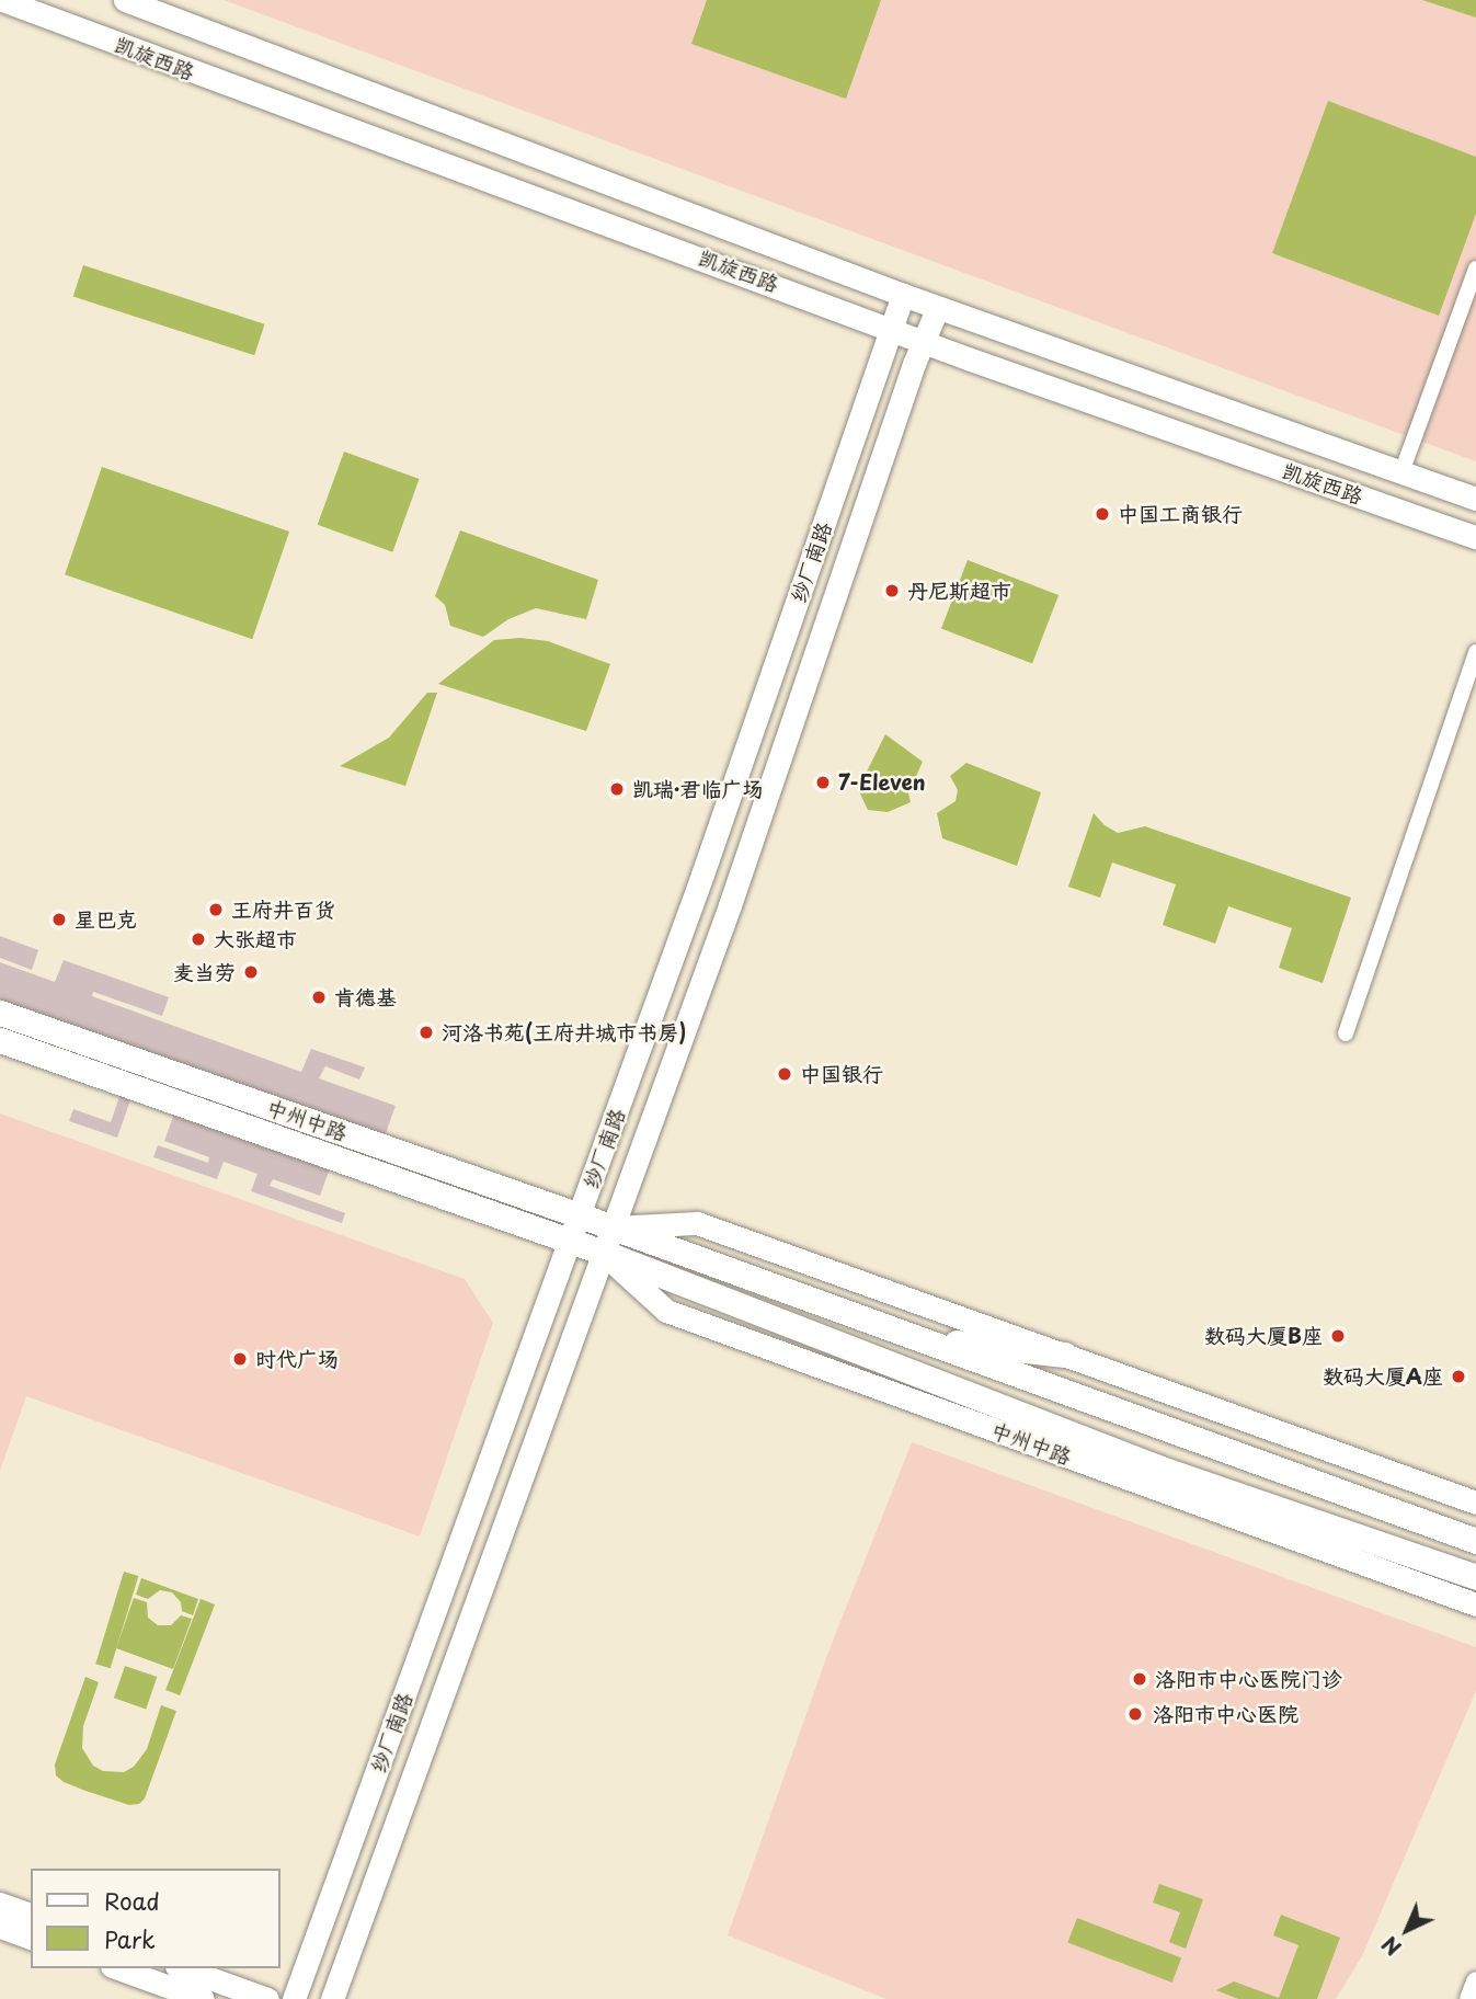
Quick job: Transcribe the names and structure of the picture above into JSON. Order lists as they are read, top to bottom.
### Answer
{
  "streets": {
    "main road": ["凯旋西路", "纱厂南路", "中州中路"]
  },
  "crossings": [
    ["凯旋西路", "纱厂南路"],
    ["纱厂南路", "中州中路"]
  ],
  "places": [
    "中国工商银行",
    "丹尼斯超市",
    "7-Eleven",
    "凯瑞·君临广场",
    "王府井百货",
    "星巴克",
    "大张超市",
    "麦当劳",
    "肯德基",
    "河洛书苑(王府井城市书房)",
    "中国银行",
    "数码大厦B座",
    "时代广场",
    "数码大厦A座",
    "洛阳市中心医院门诊",
    "洛阳市中心医院"
  ],
  "legend": ["Road", "Park"],
  "north": "bottom left"
}
